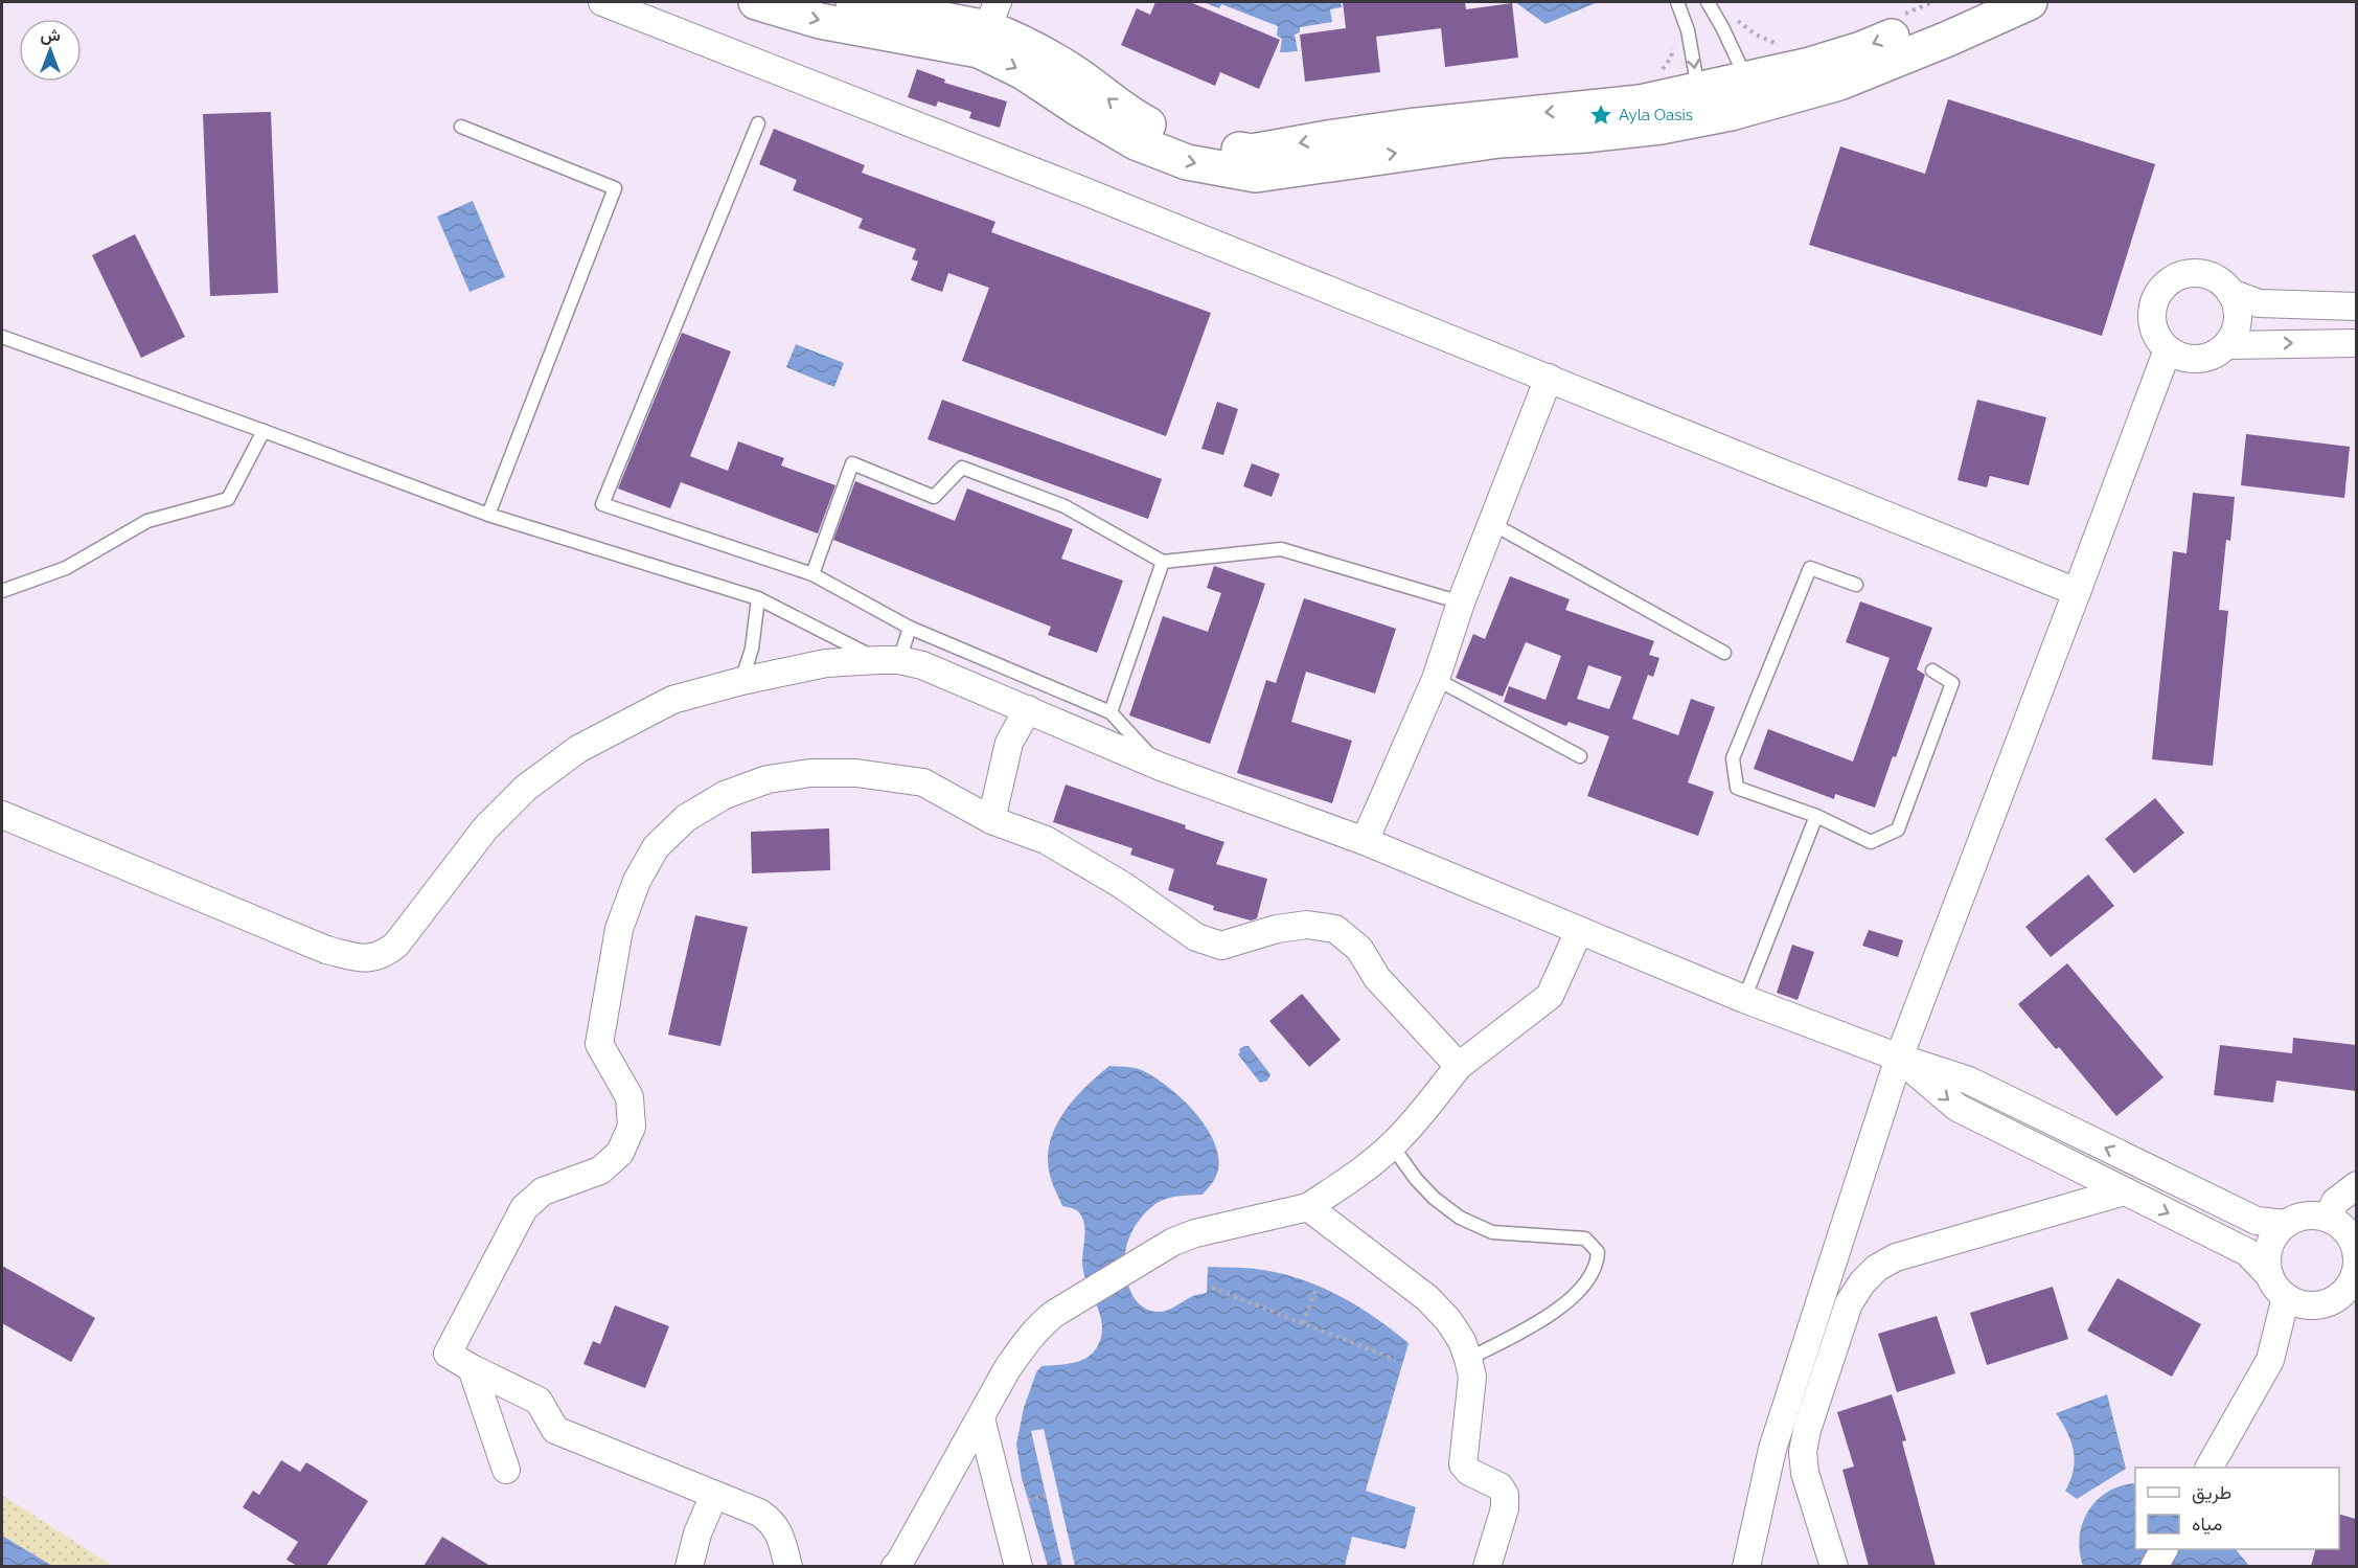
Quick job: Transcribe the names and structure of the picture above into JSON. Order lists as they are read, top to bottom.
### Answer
{
  "places": {
    "place": ["Ayla Oasis"]
  },
  "legend": ["طريق", "مياه"],
  "north": "top"
}
